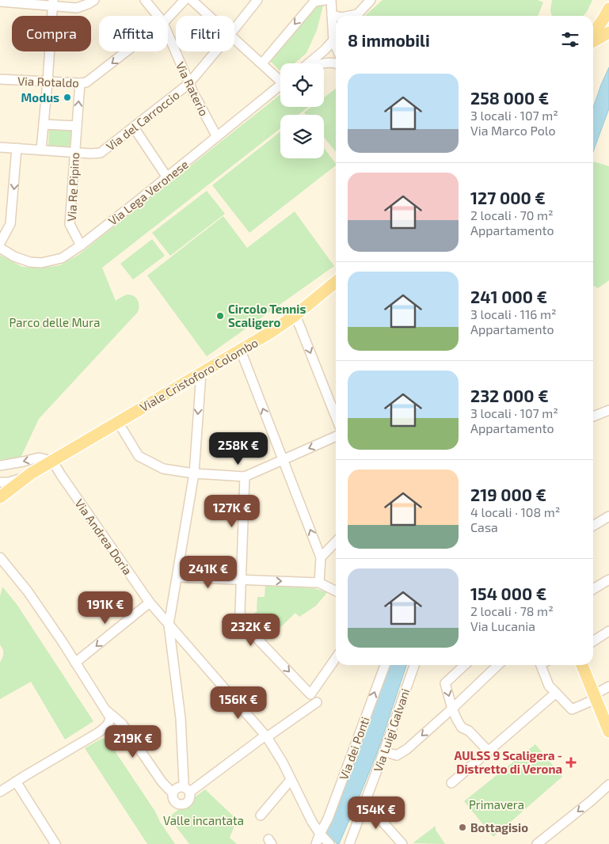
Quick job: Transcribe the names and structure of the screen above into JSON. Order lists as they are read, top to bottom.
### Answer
{
  "streets": {
    "main road": ["Viale Cristoforo Colombo"],
    "street": [
      "Via Rotaldo",
      "Via Raterio",
      "Via del Carroccio",
      "Via Re Pipino",
      "Via Lega Veronese",
      "Via Andrea Doria",
      "Via Luigi Galvani",
      "Via dei Ponti"
    ]
  },
  "crossings": [
    ["Via Rotaldo", "Via Re Pipino"],
    ["Via Raterio", "Via del Carroccio"],
    ["Via Raterio", "Via Lega Veronese"],
    ["Via del Carroccio", "Via Re Pipino"],
    ["Via Re Pipino", "Via Lega Veronese"],
    ["Viale Cristoforo Colombo", "Via Andrea Doria"],
    ["Via Andrea Doria", "Via dei Ponti"]
  ],
  "one_way": ["Via dei Ponti"],
  "parks": ["Parco delle Mura", "Primavera", "Valle incantata"],
  "places": {
    "other": ["Modus", "Circolo Tennis Scaligero", "Bottagisio"],
    "health": ["AULSS 9 Scaligera - Distretto di Verona"]
  },
  "page": {
    "chip": ["Compra", "Affitta", "Filtri"],
    "heading": "8 immobili",
    "list": [
      {
        "name": "258 000 €",
        "note": "3 locali · 107 m² · Via Marco Polo"
      },
      {
        "name": "127 000 €",
        "note": "2 locali · 70 m² · Appartamento"
      },
      {
        "name": "241 000 €",
        "note": "3 locali · 116 m² · Appartamento"
      },
      {
        "name": "232 000 €",
        "note": "3 locali · 107 m² · Appartamento"
      },
      {
        "name": "219 000 €",
        "note": "4 locali · 108 m² · Casa"
      },
      {
        "name": "154 000 €",
        "note": "2 locali · 78 m² · Via Lucania"
      }
    ],
    "price": [
      "258K €",
      "127K €",
      "241K €",
      "191K €",
      "232K €",
      "156K €",
      "219K €",
      "154K €"
    ]
  }
}
